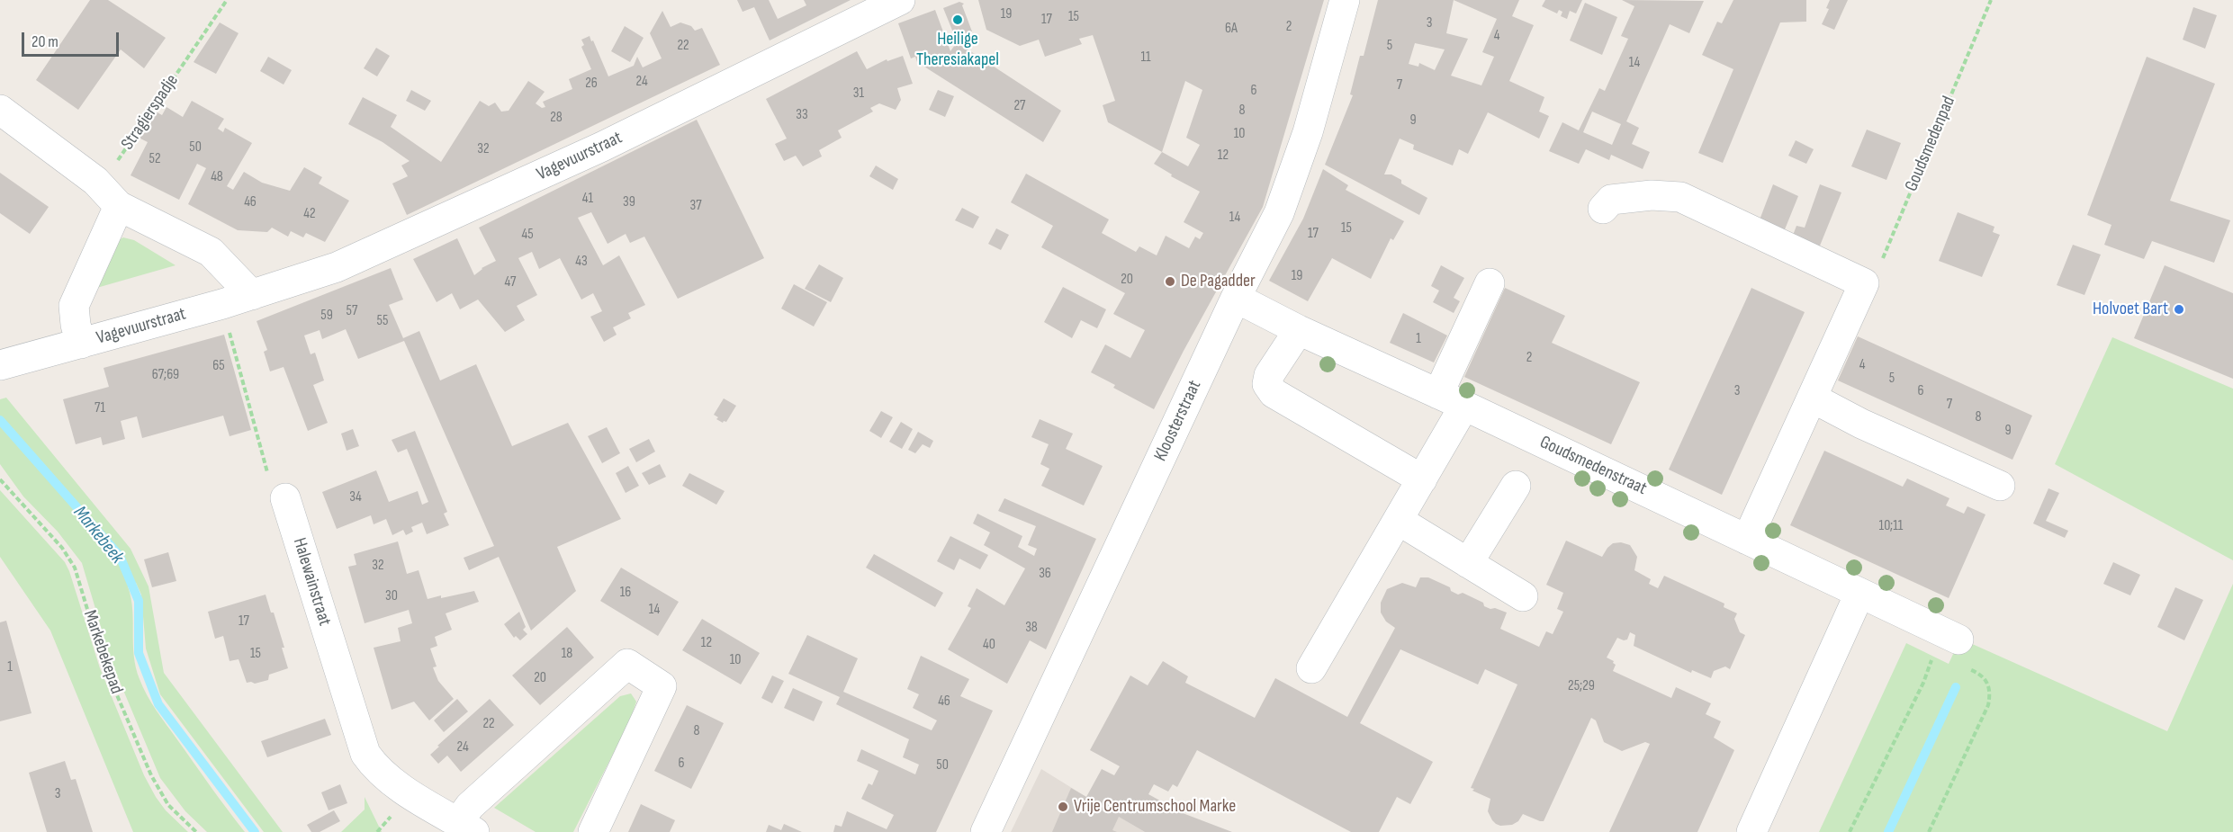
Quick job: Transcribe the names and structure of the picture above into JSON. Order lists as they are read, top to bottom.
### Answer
{
  "streets": {
    "street": [
      "Vagevuurstraat",
      "Kloosterstraat",
      "Goudsmedenstraat",
      "Halewainstraat"
    ],
    "path": ["Stragierspadje", "Goudsmedenpad", "Markebekepad"]
  },
  "crossings": [
    ["Stragierspadje", "Vagevuurstraat"],
    ["Kloosterstraat", "Goudsmedenstraat"]
  ],
  "water": ["Markebeek"],
  "places": [
    "Heilige Theresiakapel",
    "De Pagadder",
    "Holvoet Bart",
    "Vrije Centrumschool Marke"
  ],
  "house_numbers": [
    "19",
    "15",
    "17",
    "3",
    "2",
    "6A",
    "4",
    "22",
    "5",
    "11",
    "14",
    "24",
    "26",
    "7",
    "6",
    "31",
    "27",
    "8",
    "33",
    "28",
    "9",
    "10",
    "50",
    "32",
    "12",
    "52",
    "48",
    "41",
    "46",
    "39",
    "37",
    "42",
    "14",
    "15",
    "17",
    "45",
    "43",
    "19",
    "20",
    "47",
    "57",
    "59",
    "55",
    "1",
    "2",
    "4",
    "65",
    "67;69",
    "5",
    "3",
    "6",
    "7",
    "71",
    "8",
    "9",
    "34",
    "10;11",
    "32",
    "36",
    "16",
    "30",
    "14",
    "17",
    "38",
    "12",
    "40",
    "15",
    "18",
    "10",
    "1",
    "20",
    "25;29",
    "46",
    "22",
    "8",
    "24",
    "6",
    "50",
    "3"
  ],
  "scale_bar": "20 m"
}
